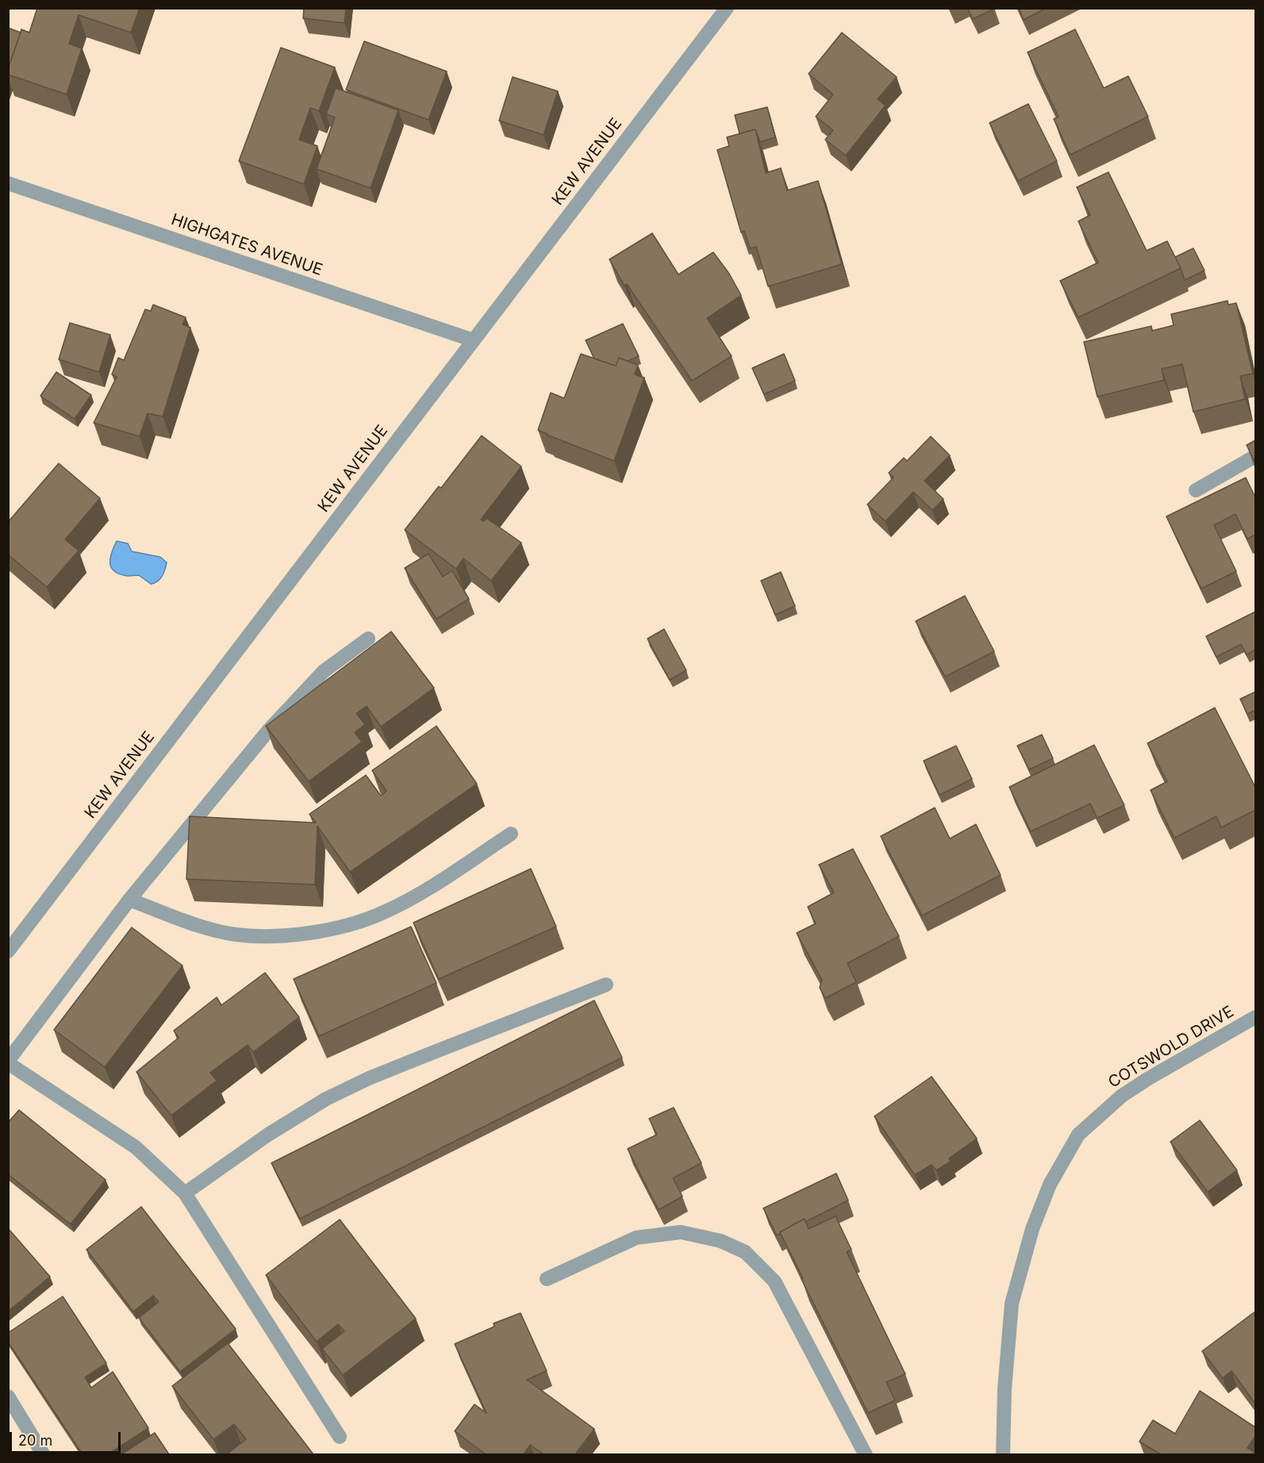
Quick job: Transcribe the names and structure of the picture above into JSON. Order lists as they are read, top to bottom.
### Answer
{
  "streets": {
    "street": ["KEW AVENUE", "HIGHGATES AVENUE", "COTSWOLD DRIVE"]
  },
  "crossings": [
    ["KEW AVENUE", "HIGHGATES AVENUE"]
  ],
  "scale_bar": "20 m"
}
